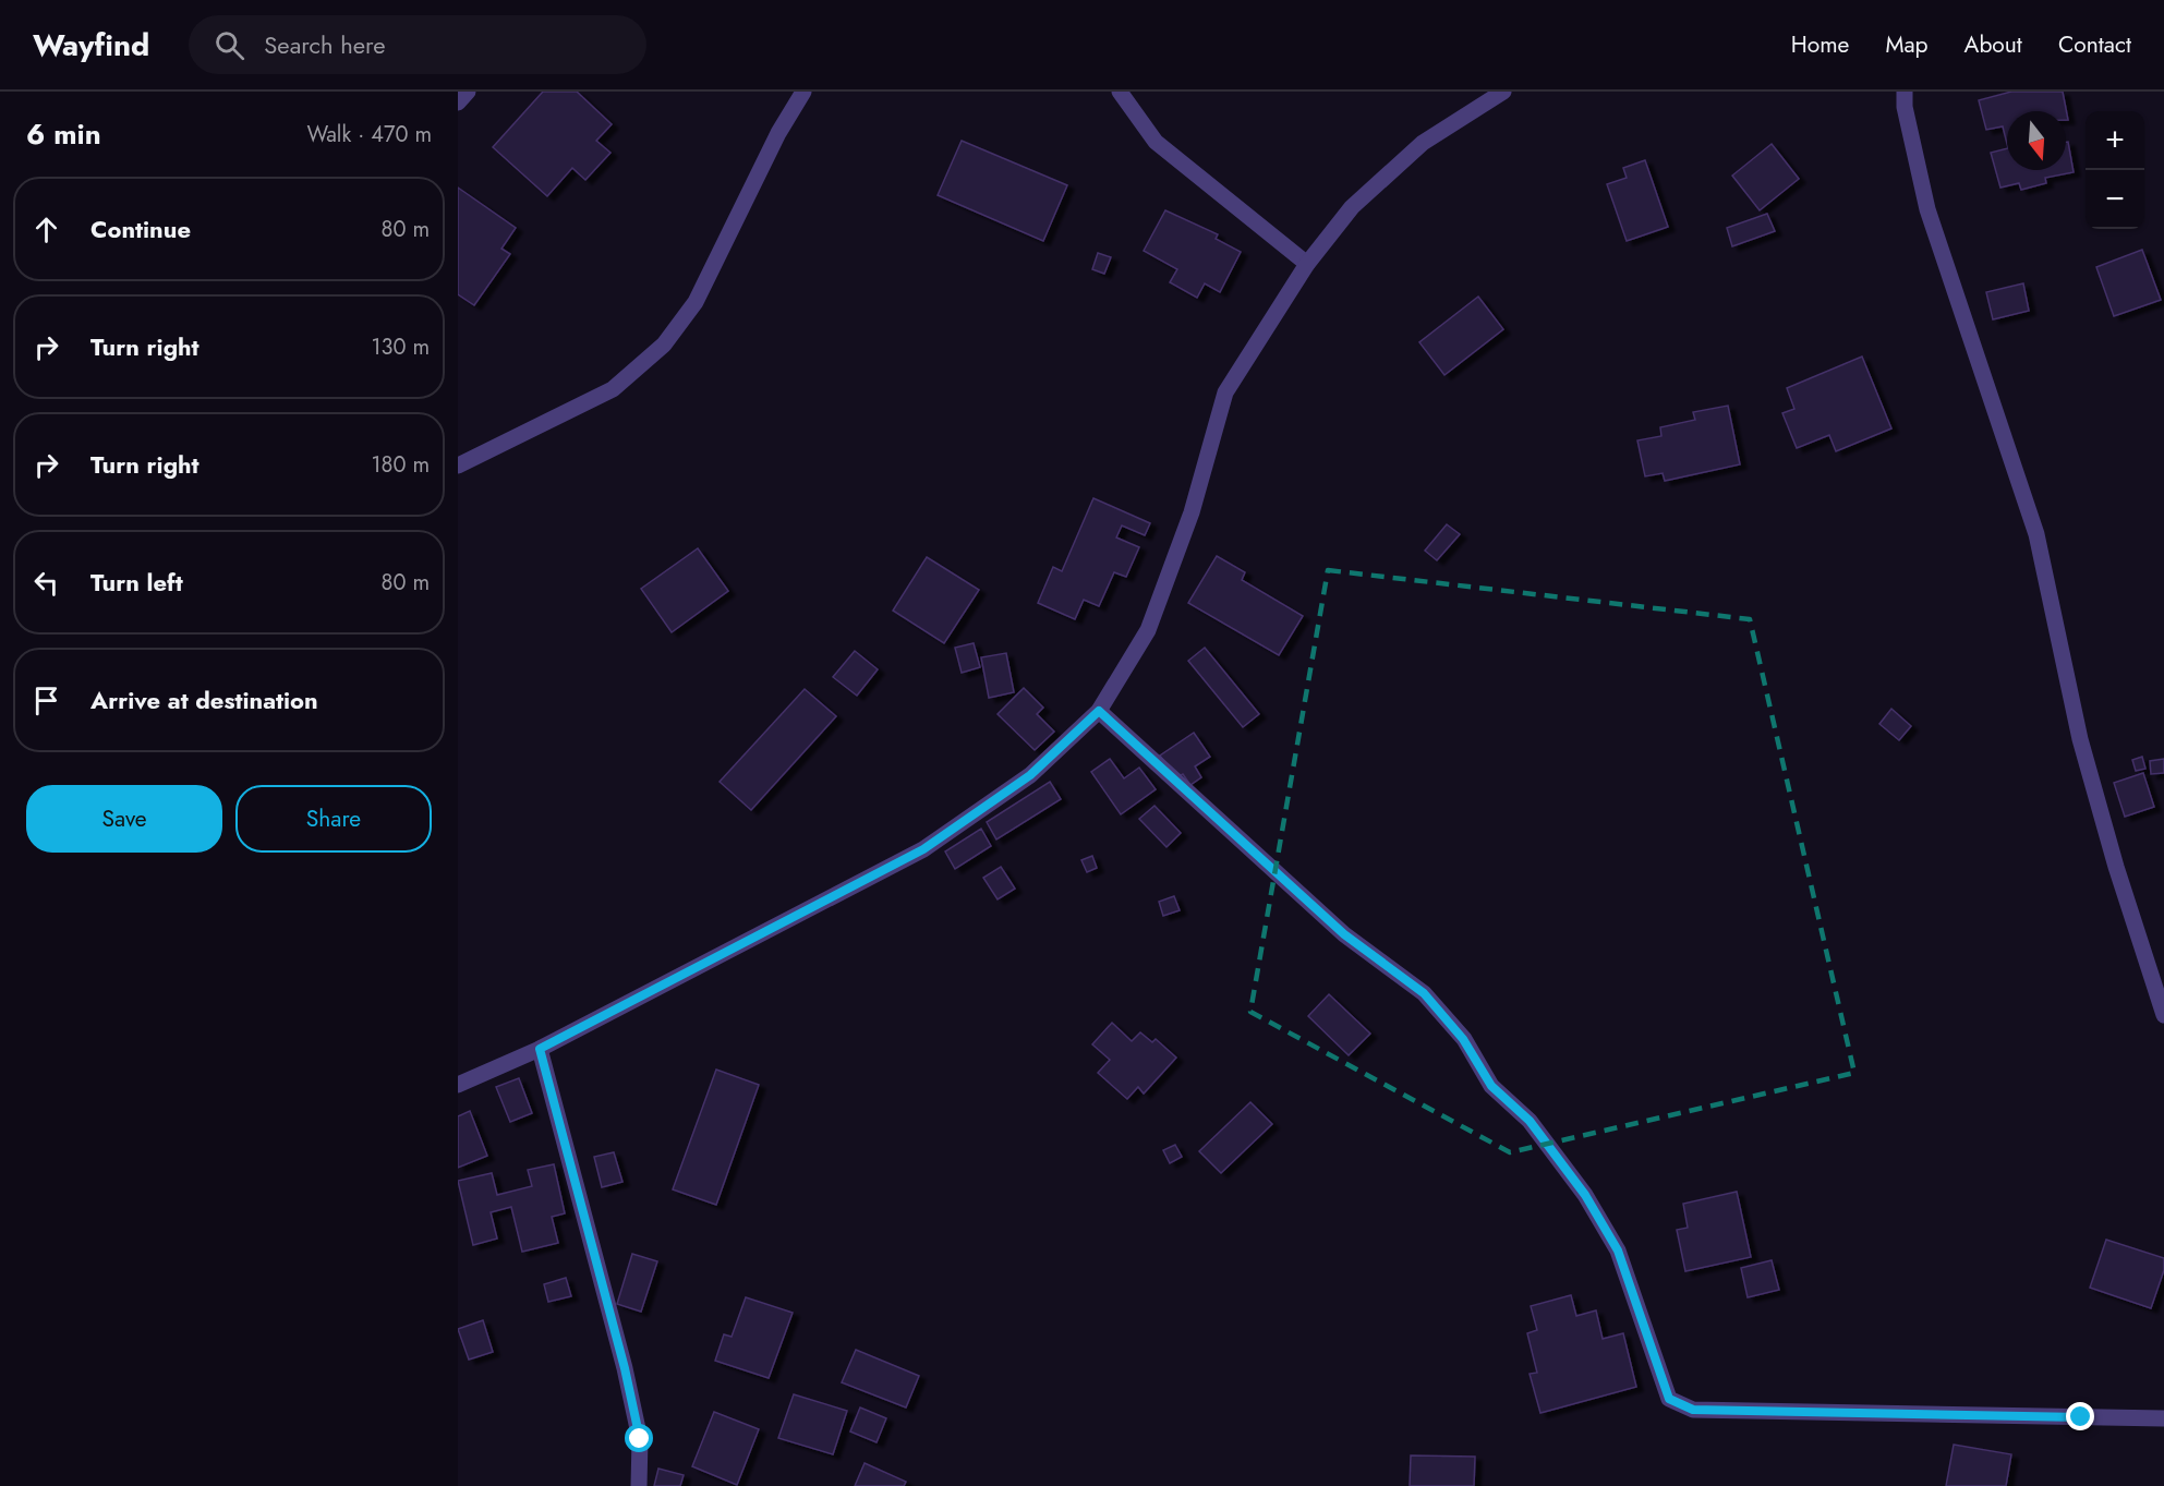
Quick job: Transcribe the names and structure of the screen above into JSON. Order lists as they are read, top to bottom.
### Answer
{
  "north": "bottom",
  "page": {
    "header": "Wayfind",
    "search": "Search here",
    "nav": [
      "Home",
      "Map",
      "About",
      "Contact"
    ],
    "heading": ["6 min", "Walk · 470 m"],
    "map_buttons": ["+", "−"],
    "list": [
      ["Continue", "80 m"],
      ["Turn right", "130 m"],
      ["Turn right", "180 m"],
      ["Turn left", "80 m"],
      "Arrive at destination"
    ],
    "buttons": ["Save", "Share"]
  }
}
